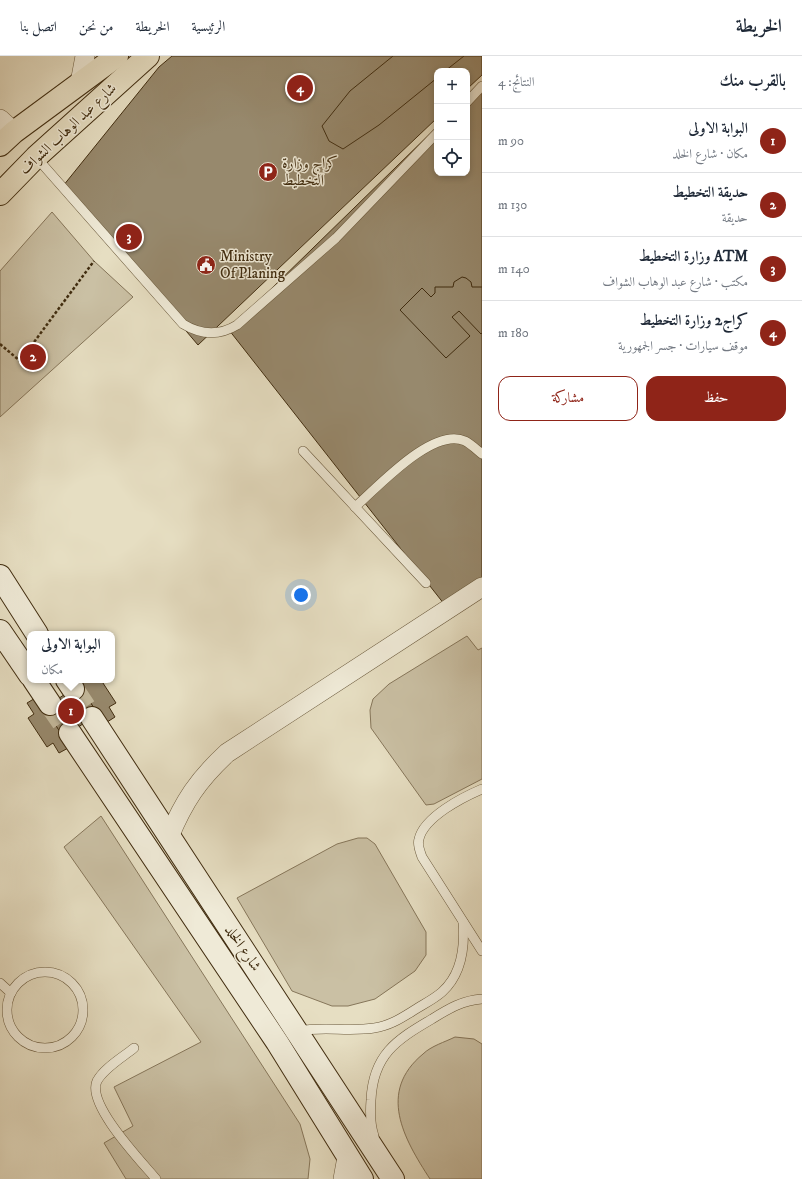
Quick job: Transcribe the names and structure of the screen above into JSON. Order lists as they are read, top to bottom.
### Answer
{
  "streets": {
    "main road": ["شارع عبد الوهاب الشواف", "شارع الخلد"]
  },
  "places": {
    "parking": ["كراج وزارة التخطيط"],
    "public building": ["Ministry Of Planing"]
  },
  "page": {
    "header": "الخريطة",
    "nav": [
      "الرئيسية",
      "الخريطة",
      "من نحن",
      "اتصل بنا"
    ],
    "heading": ["بالقرب منك", "النتائج: 4"],
    "map_buttons": ["+", "−"],
    "pins": [
      "4",
      "3",
      "2",
      "1"
    ],
    "list": [
      {
        "mark": "1",
        "name": "البوابة الاولى",
        "note": "مكان · شارع الخلد",
        "value": "90 m"
      },
      {
        "mark": "2",
        "name": "حديقة التخطيط",
        "note": "حديقة",
        "value": "130 m"
      },
      {
        "mark": "3",
        "name": "ATM وزارة التخطيط",
        "note": "مكتب · شارع عبد الوهاب الشواف",
        "value": "140 m"
      },
      {
        "mark": "4",
        "name": "كراج2 وزارة التخطيط",
        "note": "موقف سيارات · جسر الجمهورية",
        "value": "180 m"
      }
    ],
    "buttons": ["حفظ", "مشاركة"],
    "popup": ["البوابة الاولى", "مكان"]
  }
}
